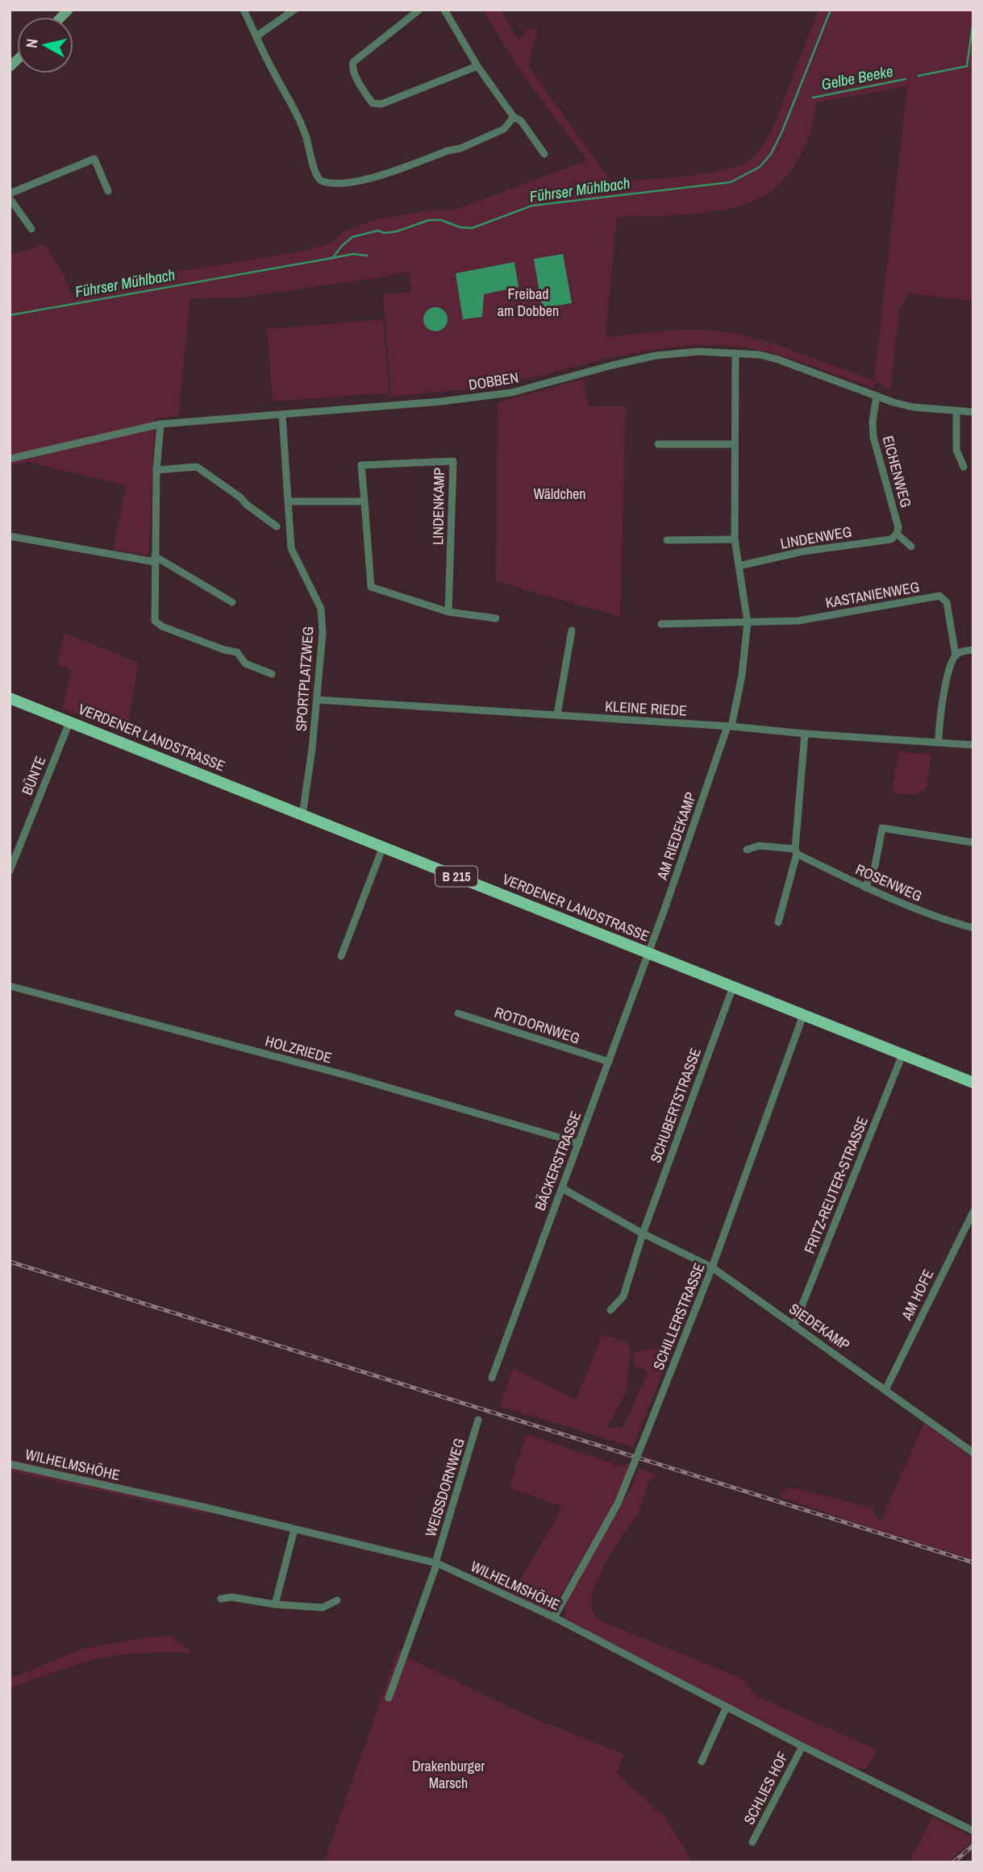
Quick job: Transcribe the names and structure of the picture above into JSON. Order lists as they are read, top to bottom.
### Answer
{
  "streets": {
    "main road": ["VERDENER LANDSTRASSE", "B 215"],
    "street": [
      "DOBBEN",
      "EICHENWEG",
      "LINDENKAMP",
      "LINDENWEG",
      "KASTANIENWEG",
      "SPORTPLATZWEG",
      "KLEINE RIEDE",
      "BÜNTE",
      "AM RIEDEKAMP",
      "ROSENWEG",
      "ROTDORNWEG",
      "HOLZRIEDE",
      "SCHUBERTSTRASSE",
      "BÄCKERSTRASSE",
      "FRITZ-REUTER-STRASSE",
      "AM HOFE",
      "SCHILLERSTRASSE",
      "SIEDEKAMP",
      "WILHELMSHÖHE",
      "WEISSDORNWEG",
      "SCHLIES HOF"
    ]
  },
  "crossings": [
    ["DOBBEN", "EICHENWEG"],
    ["DOBBEN", "SPORTPLATZWEG"],
    ["DOBBEN", "AM RIEDEKAMP"],
    ["EICHENWEG", "LINDENWEG"],
    ["LINDENWEG", "AM RIEDEKAMP"],
    ["KASTANIENWEG", "AM RIEDEKAMP"],
    ["SPORTPLATZWEG", "KLEINE RIEDE"],
    ["SPORTPLATZWEG", "VERDENER LANDSTRASSE"],
    ["KLEINE RIEDE", "AM RIEDEKAMP"],
    ["VERDENER LANDSTRASSE", "BÜNTE"],
    ["VERDENER LANDSTRASSE", "AM RIEDEKAMP"],
    ["VERDENER LANDSTRASSE", "SCHUBERTSTRASSE"],
    ["VERDENER LANDSTRASSE", "BÄCKERSTRASSE"],
    ["VERDENER LANDSTRASSE", "FRITZ-REUTER-STRASSE"],
    ["VERDENER LANDSTRASSE", "SCHILLERSTRASSE"],
    ["AM RIEDEKAMP", "BÄCKERSTRASSE"],
    ["ROTDORNWEG", "BÄCKERSTRASSE"],
    ["HOLZRIEDE", "BÄCKERSTRASSE"],
    ["SCHUBERTSTRASSE", "SIEDEKAMP"],
    ["BÄCKERSTRASSE", "SIEDEKAMP"],
    ["FRITZ-REUTER-STRASSE", "SIEDEKAMP"],
    ["AM HOFE", "SIEDEKAMP"],
    ["SCHILLERSTRASSE", "SIEDEKAMP"],
    ["SCHILLERSTRASSE", "WILHELMSHÖHE"],
    ["WILHELMSHÖHE", "WEISSDORNWEG"],
    ["WILHELMSHÖHE", "SCHLIES HOF"]
  ],
  "water": ["Gelbe Beeke", "Führser Mühlbach"],
  "parks": ["Freibad am Dobben", "Wäldchen", "Drakenburger Marsch"],
  "north": "left"
}
